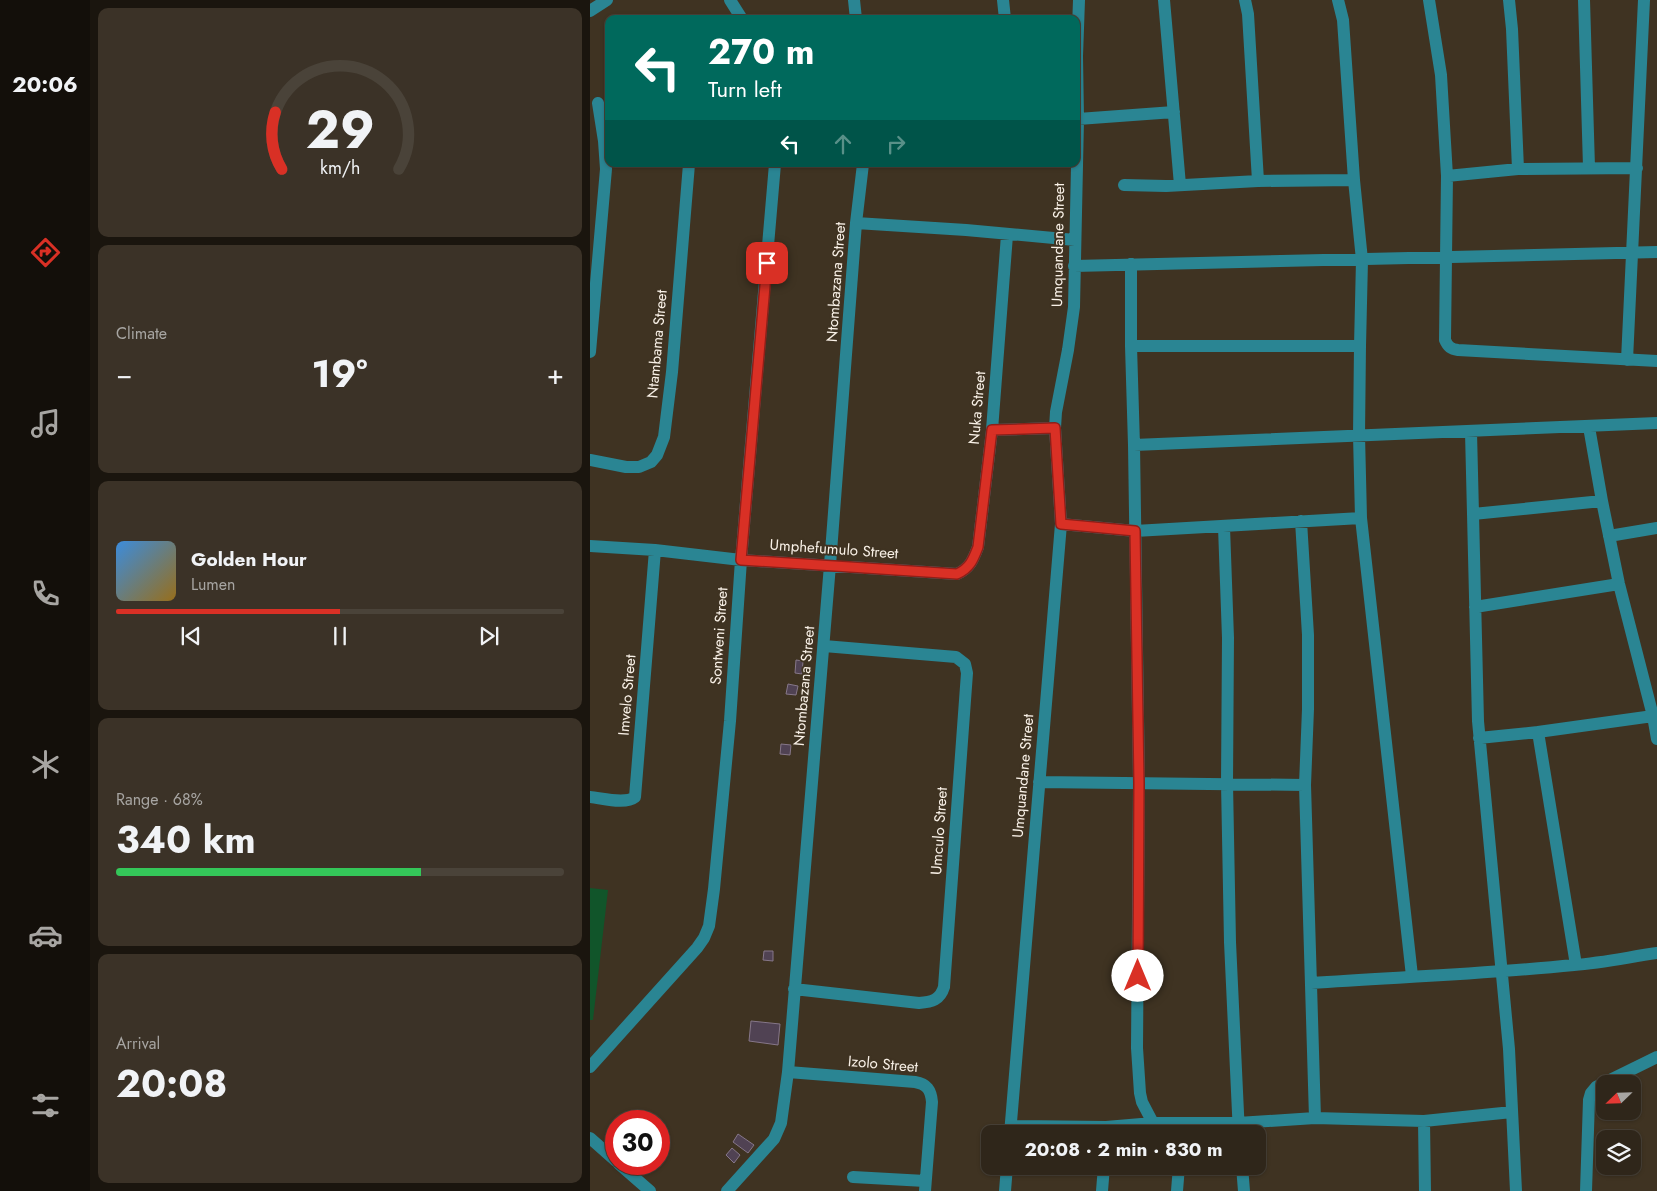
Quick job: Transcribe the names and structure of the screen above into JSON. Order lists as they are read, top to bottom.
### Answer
{
  "streets": {
    "street": [
      "Umquandane Street",
      "Ntombazana Street",
      "Ntambama Street",
      "Nuka Street",
      "Umphefumulo Street",
      "Sontweni Street",
      "Imvelo Street",
      "Umculo Street",
      "Izolo Street"
    ]
  },
  "crossings": [
    ["Ntombazana Street", "Umphefumulo Street"],
    ["Ntombazana Street", "Umculo Street"],
    ["Ntombazana Street", "Izolo Street"],
    ["Nuka Street", "Umphefumulo Street"],
    ["Umphefumulo Street", "Sontweni Street"],
    ["Umphefumulo Street", "Imvelo Street"]
  ],
  "north": "bottom left",
  "page": {
    "tabs": "20:06",
    "turn": ["270 m", "Turn left"],
    "tile": [
      "Climate",
      ["Range · 68%", "340 km"],
      ["Arrival", "20:08"]
    ],
    "heat": ["−", "19°", "+"],
    "song": ["Golden Hour", "Lumen"],
    "limit": "30",
    "trip": "20:08 · 2 min · 830 m",
    "gauge": ["29", "km/h"]
  }
}
